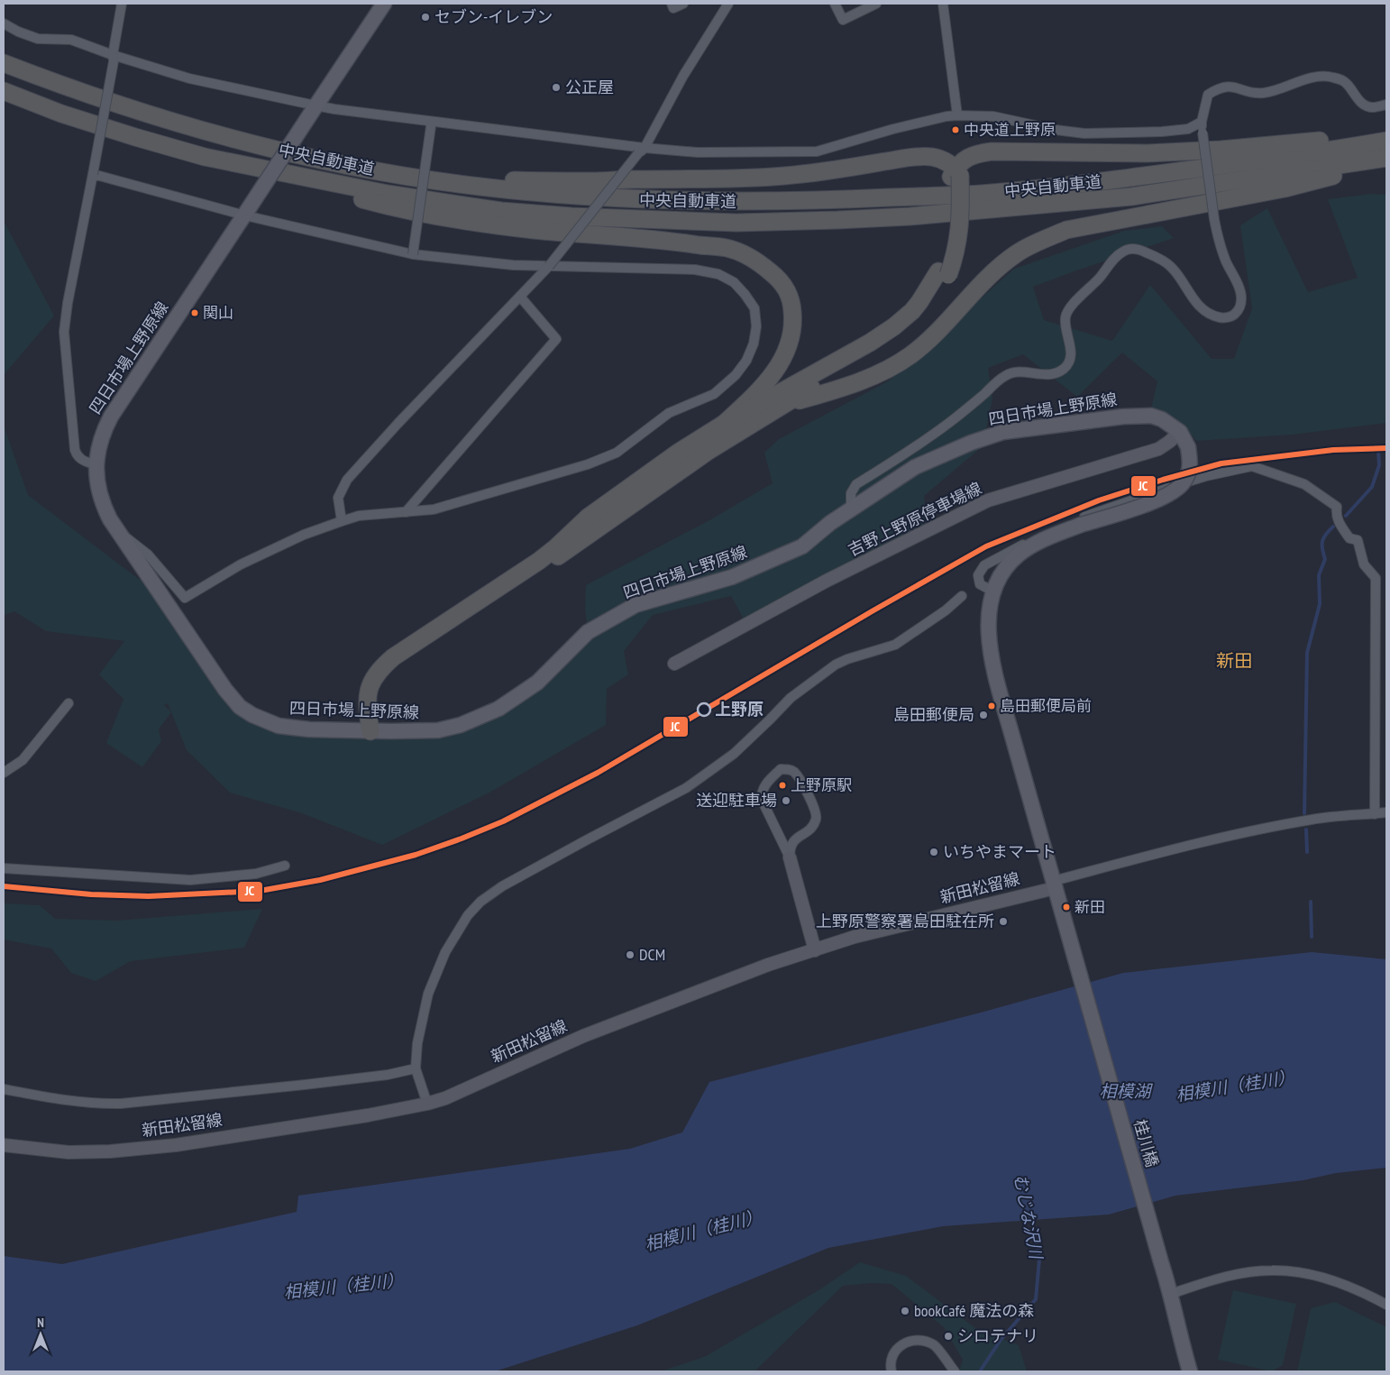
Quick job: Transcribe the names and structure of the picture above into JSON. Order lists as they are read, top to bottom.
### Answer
{
  "streets": {
    "highway": ["中央自動車道"],
    "main road": [
      "四日市場上野原線",
      "吉野上野原停車場線",
      "新田松留線",
      "桂川橋"
    ]
  },
  "crossings": [
    ["四日市場上野原線", "吉野上野原停車場線"],
    ["四日市場上野原線", "新田松留線"],
    ["四日市場上野原線", "桂川橋"]
  ],
  "districts": ["新田"],
  "water": ["相模川（桂川）", "相模湖", "むじな沢川"],
  "places": [
    "セブン-イレブン",
    "公正屋",
    "中央道上野原",
    "関山",
    "島田郵便局前",
    "上野原",
    "島田郵便局",
    "上野原駅",
    "送迎駐車場",
    "いちやまマート",
    "新田",
    "上野原警察署島田駐在所",
    "DCM",
    "bookCafé 魔法の森",
    "シロテナリ"
  ],
  "lines": ["transit line JC"],
  "north": "top"
}
